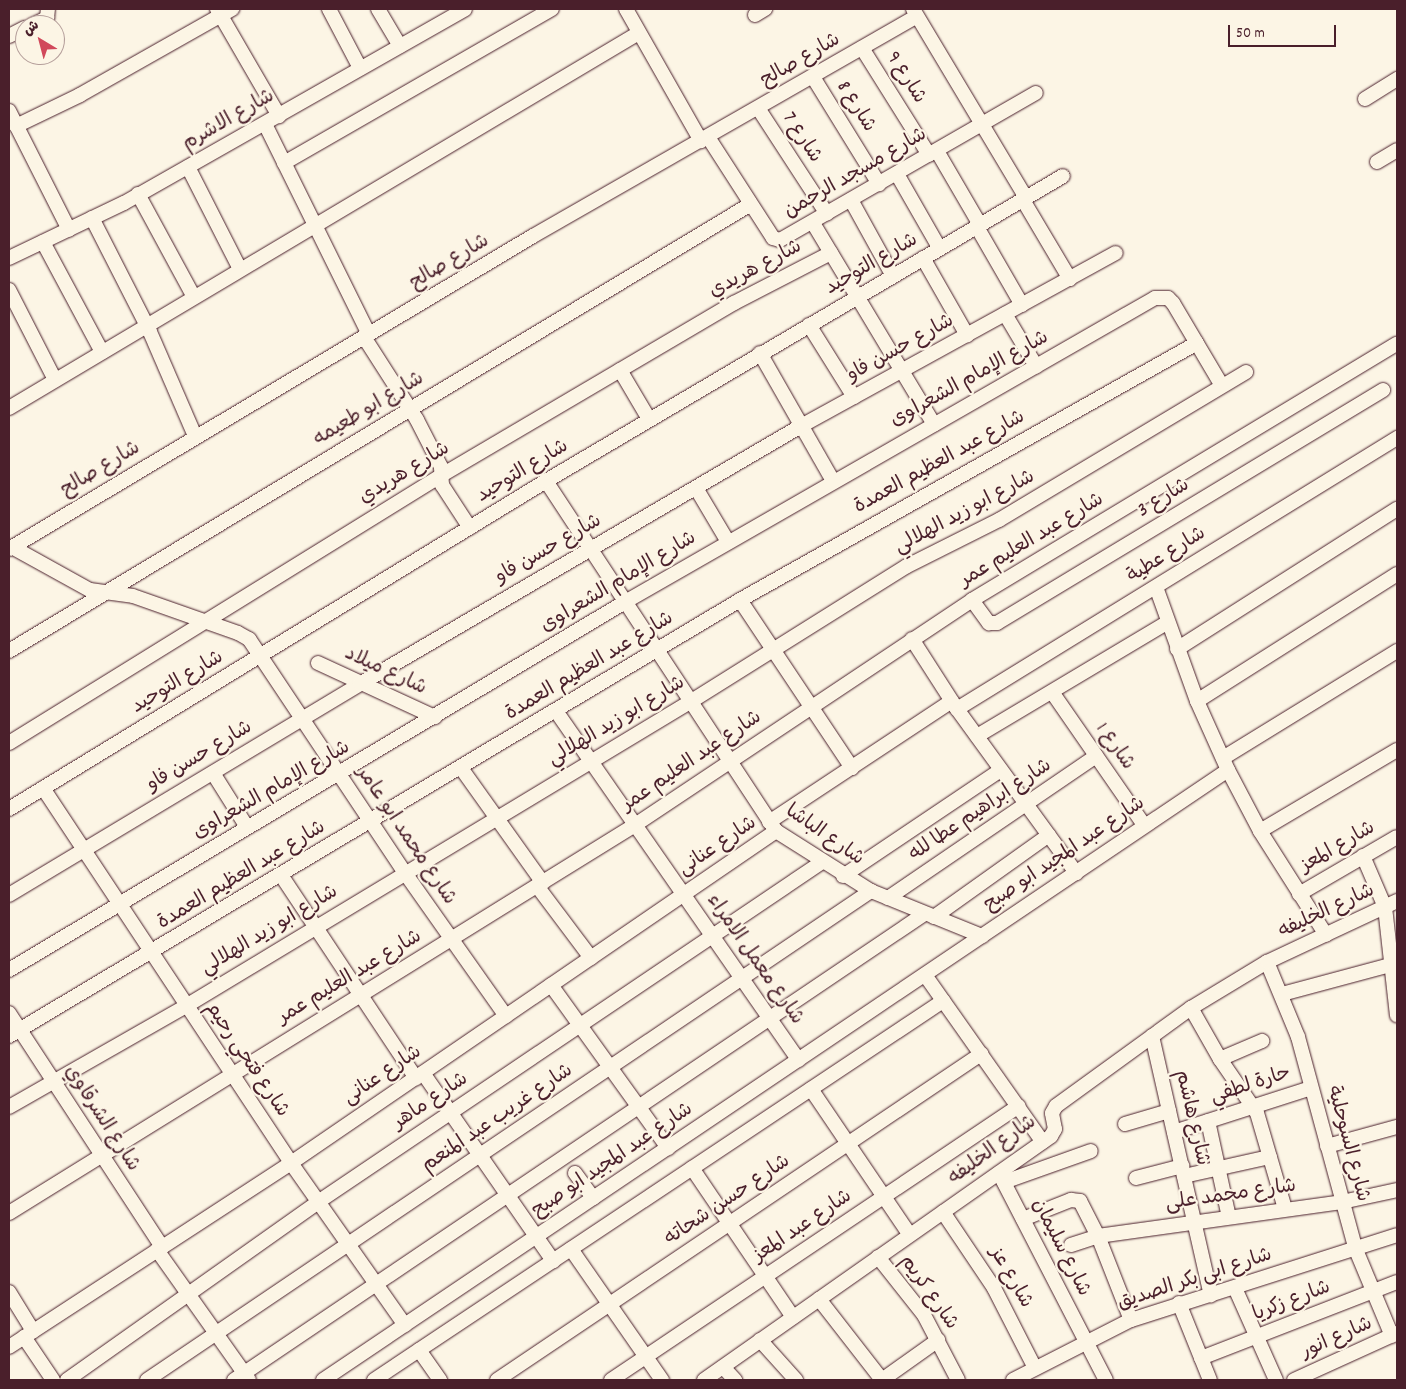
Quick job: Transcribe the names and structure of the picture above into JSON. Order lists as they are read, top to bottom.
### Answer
{
  "streets": {
    "street": [
      "شارع صالح",
      "شارع 9",
      "شارع 8",
      "شارع الاشرم",
      "شارع 7",
      "شارع مسجد الرحمن",
      "شارع التوحيد",
      "شارع هريدي",
      "شارع حسن فاو",
      "شارع الإمام الشعراوى",
      "شارع ابو طعيمه",
      "شارع عبد العظيم العمدة",
      "شارع 3",
      "شارع ابو زيد الهلالي",
      "شارع عبد العليم عمر",
      "شارع عطية",
      "شارع ميلاد",
      "شارع 1",
      "شارع ابراهيم عطا لله",
      "شارع محمد ابو عامر",
      "شارع الباشا",
      "شارع عنانى",
      "شارع المعز",
      "شارع عبد المجيد ابو صبح",
      "شارع الخليفه",
      "شارع معمل الامراء",
      "شارع فتحي رحيم",
      "حارة لطفي",
      "شارع ماهر",
      "شارع هاشم",
      "شارع الشرقاوي",
      "شارع غريب عبد المنعم",
      "شارع السوحلية",
      "شارع محمد على",
      "شارع حسن شحاته",
      "شارع عبد المعز",
      "شارع سليمان",
      "شارع عز",
      "شارع ابى بكر الصديق",
      "شارع كريم",
      "شارع زكريا",
      "شارع انور"
    ]
  },
  "crossings": [
    ["شارع صالح", "شارع 9"],
    ["شارع صالح", "شارع 8"],
    ["شارع صالح", "شارع 7"],
    ["شارع صالح", "شارع مسجد الرحمن"],
    ["شارع صالح", "شارع محمد ابو عامر"],
    ["شارع 9", "شارع مسجد الرحمن"],
    ["شارع 9", "شارع التوحيد"],
    ["شارع 9", "شارع حسن فاو"],
    ["شارع 8", "شارع مسجد الرحمن"],
    ["شارع 7", "شارع مسجد الرحمن"],
    ["شارع مسجد الرحمن", "شارع ابو طعيمه"],
    ["شارع التوحيد", "شارع محمد ابو عامر"],
    ["شارع التوحيد", "شارع الباشا"],
    ["شارع التوحيد", "شارع فتحي رحيم"],
    ["شارع هريدي", "شارع محمد ابو عامر"],
    ["شارع حسن فاو", "شارع ميلاد"],
    ["شارع حسن فاو", "شارع محمد ابو عامر"],
    ["شارع حسن فاو", "شارع الباشا"],
    ["شارع حسن فاو", "شارع فتحي رحيم"],
    ["شارع الإمام الشعراوى", "شارع عبد العظيم العمدة"],
    ["شارع الإمام الشعراوى", "شارع ابو زيد الهلالي"],
    ["شارع الإمام الشعراوى", "شارع ميلاد"],
    ["شارع الإمام الشعراوى", "شارع محمد ابو عامر"],
    ["شارع الإمام الشعراوى", "شارع الباشا"],
    ["شارع الإمام الشعراوى", "شارع فتحي رحيم"],
    ["شارع ابو طعيمه", "شارع محمد ابو عامر"],
    ["شارع عبد العظيم العمدة", "شارع محمد ابو عامر"],
    ["شارع عبد العظيم العمدة", "شارع الباشا"],
    ["شارع عبد العظيم العمدة", "شارع معمل الامراء"],
    ["شارع عبد العظيم العمدة", "شارع فتحي رحيم"],
    ["شارع عبد العظيم العمدة", "شارع الشرقاوي"],
    ["شارع 3", "شارع عبد العليم عمر"],
    ["شارع ابو زيد الهلالي", "شارع محمد ابو عامر"],
    ["شارع ابو زيد الهلالي", "شارع الباشا"],
    ["شارع ابو زيد الهلالي", "شارع معمل الامراء"],
    ["شارع ابو زيد الهلالي", "شارع فتحي رحيم"],
    ["شارع ابو زيد الهلالي", "شارع الشرقاوي"],
    ["شارع عبد العليم عمر", "شارع محمد ابو عامر"],
    ["شارع عبد العليم عمر", "شارع الباشا"],
    ["شارع عبد العليم عمر", "شارع معمل الامراء"],
    ["شارع عبد العليم عمر", "شارع فتحي رحيم"],
    ["شارع عبد العليم عمر", "شارع الشرقاوي"],
    ["شارع عطية", "شارع عنانى"],
    ["شارع 1", "شارع ابراهيم عطا لله"],
    ["شارع 1", "شارع عبد المجيد ابو صبح"],
    ["شارع ابراهيم عطا لله", "شارع الباشا"],
    ["شارع محمد ابو عامر", "شارع عنانى"],
    ["شارع الباشا", "شارع عنانى"],
    ["شارع الباشا", "شارع عبد المجيد ابو صبح"],
    ["شارع الباشا", "شارع ماهر"],
    ["شارع الباشا", "شارع غريب عبد المنعم"],
    ["شارع عنانى", "شارع معمل الامراء"],
    ["شارع عنانى", "شارع فتحي رحيم"],
    ["شارع عنانى", "شارع الشرقاوي"],
    ["شارع عبد المجيد ابو صبح", "شارع معمل الامراء"],
    ["شارع عبد المجيد ابو صبح", "شارع فتحي رحيم"],
    ["شارع الخليفه", "شارع هاشم"],
    ["شارع الخليفه", "شارع السوحلية"],
    ["شارع الخليفه", "شارع سليمان"],
    ["شارع الخليفه", "شارع عز"],
    ["شارع الخليفه", "شارع كريم"],
    ["شارع معمل الامراء", "شارع ماهر"],
    ["شارع معمل الامراء", "شارع غريب عبد المنعم"],
    ["شارع فتحي رحيم", "شارع ماهر"],
    ["شارع فتحي رحيم", "شارع غريب عبد المنعم"],
    ["حارة لطفي", "شارع هاشم"],
    ["حارة لطفي", "شارع السوحلية"],
    ["شارع ماهر", "شارع الشرقاوي"],
    ["شارع هاشم", "شارع محمد على"],
    ["شارع هاشم", "شارع ابى بكر الصديق"],
    ["شارع الشرقاوي", "شارع غريب عبد المنعم"],
    ["شارع السوحلية", "شارع محمد على"],
    ["شارع السوحلية", "شارع ابى بكر الصديق"],
    ["شارع السوحلية", "شارع زكريا"],
    ["شارع السوحلية", "شارع انور"],
    ["شارع سليمان", "شارع ابى بكر الصديق"],
    ["شارع عز", "شارع ابى بكر الصديق"]
  ],
  "scale_bar": "50 m",
  "north": "top left"
}
